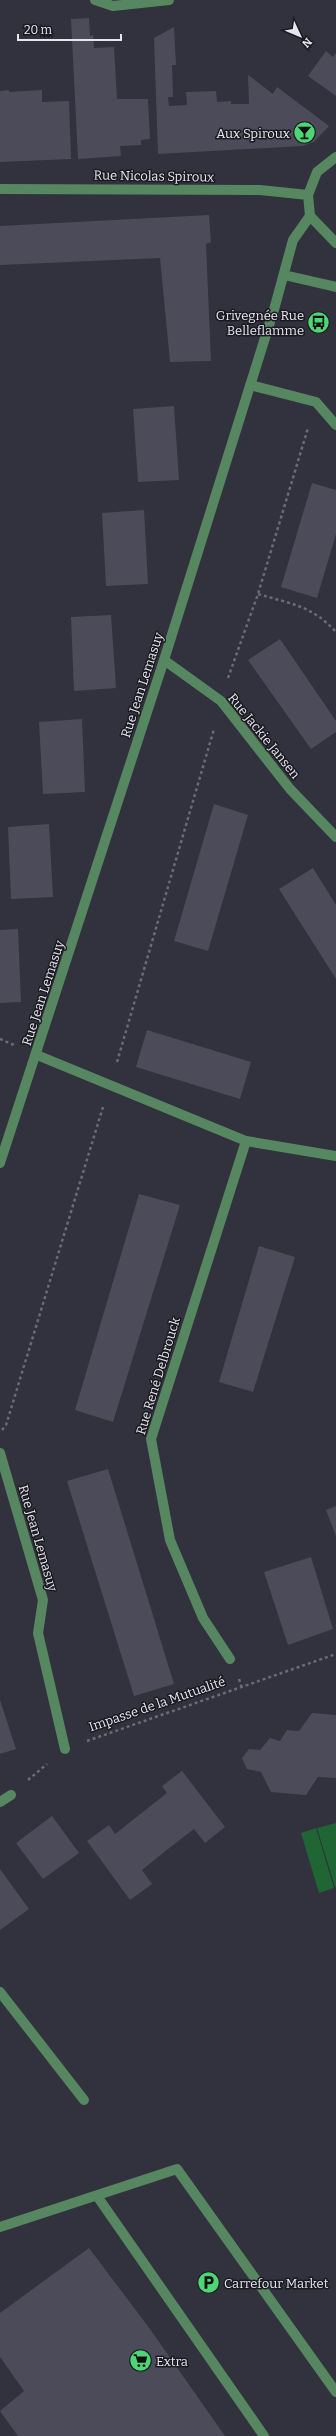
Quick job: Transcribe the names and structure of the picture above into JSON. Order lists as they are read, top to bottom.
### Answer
{
  "streets": {
    "street": [
      "Rue Nicolas Spiroux",
      "Rue Jean Lemasuy",
      "Rue Jackie Jansen",
      "Rue René Delbrouck"
    ],
    "path": ["Impasse de la Mutualité"]
  },
  "crossings": [
    ["Rue Jean Lemasuy", "Rue Jackie Jansen"],
    ["Rue Jean Lemasuy", "Impasse de la Mutualité"]
  ],
  "places": {
    "bar": ["Aux Spiroux"],
    "bus stop": ["Grivegnée Rue Belleflamme"],
    "parking": ["Carrefour Market"],
    "supermarket": ["Extra"]
  },
  "scale_bar": "20 m",
  "north": "bottom right"
}
